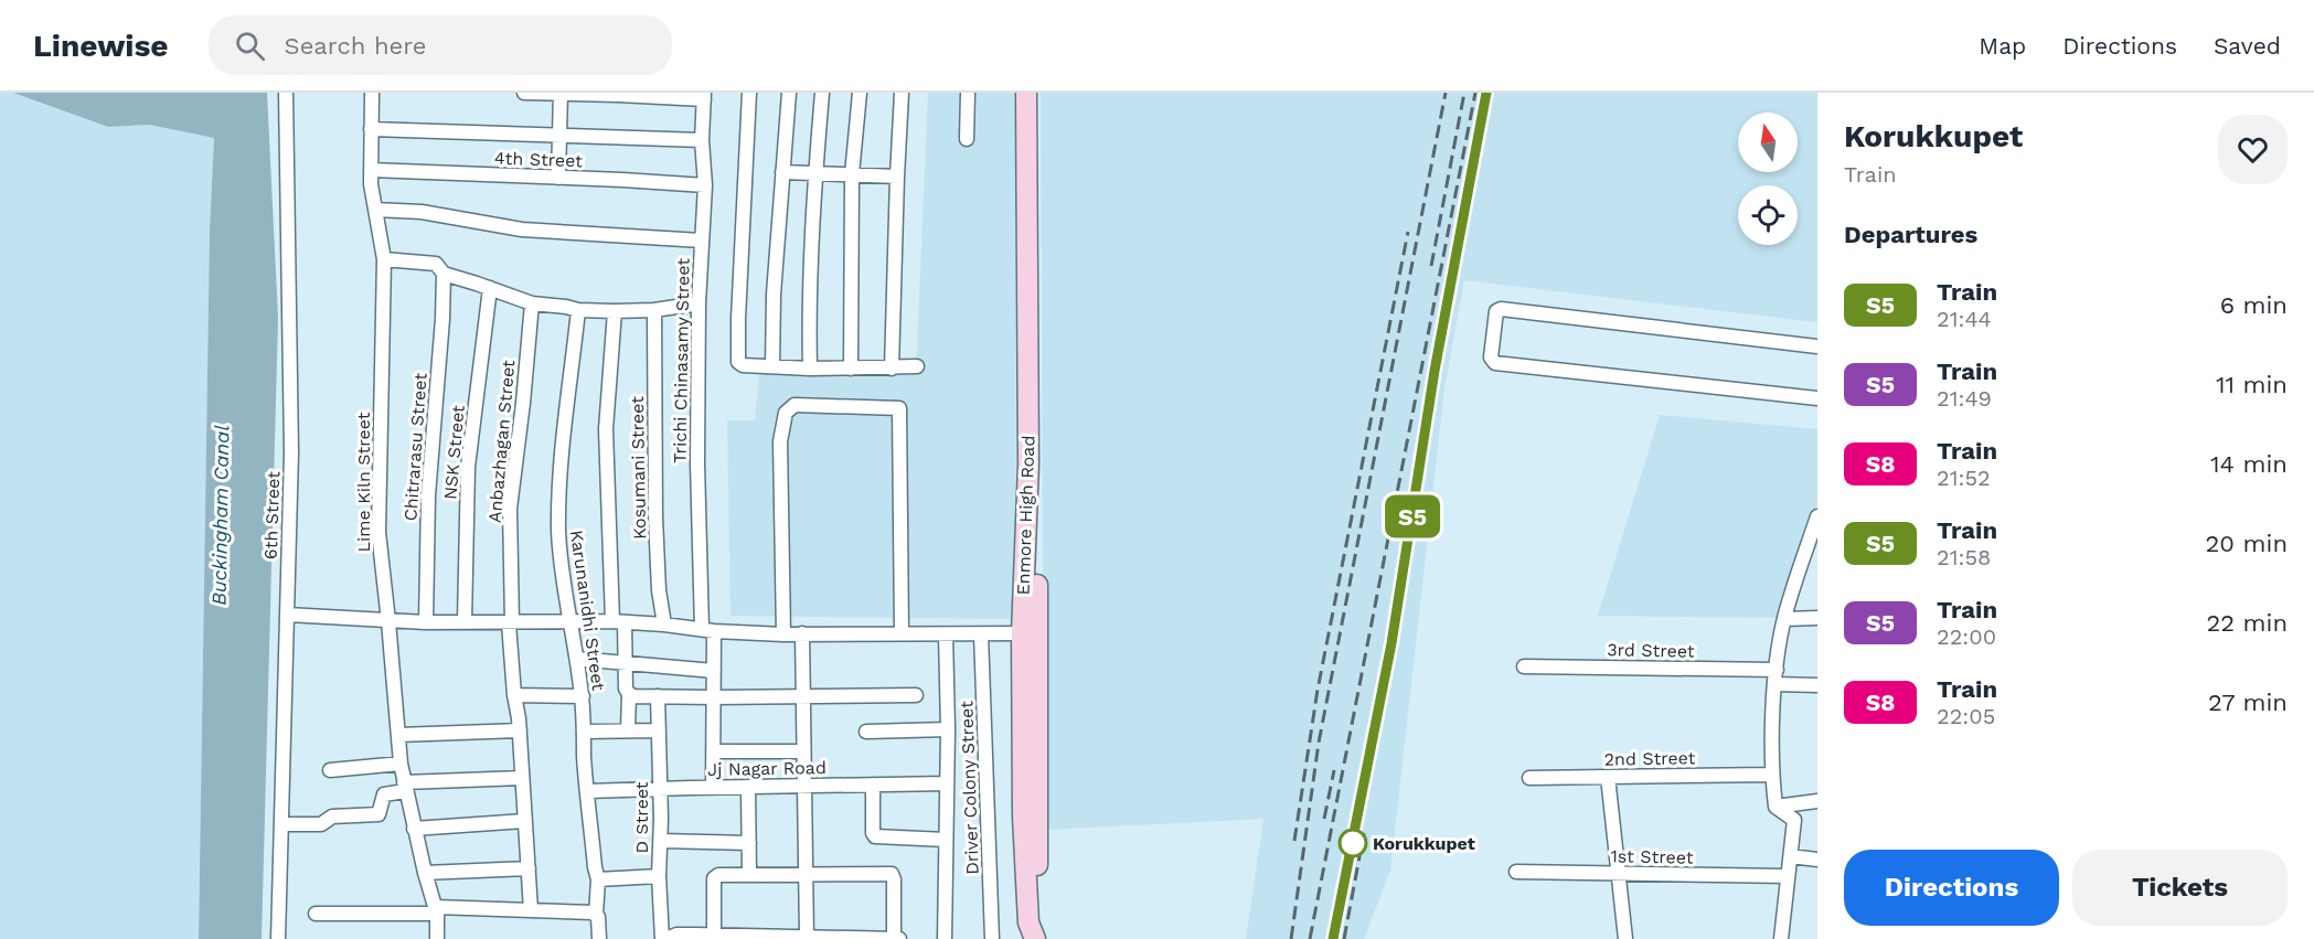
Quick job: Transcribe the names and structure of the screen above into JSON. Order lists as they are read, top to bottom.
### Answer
{
  "streets": {
    "main road": ["Enmore High Road"],
    "street": [
      "4th Street",
      "Trichi Chinasamy Street",
      "Anbazhagan Street",
      "Chitrarasu Street",
      "NSK Street",
      "Kosumani Street",
      "Lime Kiln Street",
      "6th Street",
      "Karunanidhi Street",
      "3rd Street",
      "2nd Street",
      "Jj Nagar Road",
      "Driver Colony Street",
      "D Street",
      "1st Street"
    ]
  },
  "crossings": [
    ["4th Street", "Trichi Chinasamy Street"],
    ["4th Street", "Lime Kiln Street"],
    ["Trichi Chinasamy Street", "Jj Nagar Road"],
    ["Karunanidhi Street", "Jj Nagar Road"],
    ["Jj Nagar Road", "D Street"]
  ],
  "water": ["Buckingham Canal"],
  "places": ["Korukkupet"],
  "north": "top",
  "page": {
    "header": "Linewise",
    "search": "Search here",
    "nav": ["Map", "Directions", "Saved"],
    "on_map": "S5",
    "heading": [
      ["Korukkupet", "Train"],
      "Departures"
    ],
    "list": [
      {
        "mark": "S5",
        "name": "Train",
        "note": "21:44",
        "value": "6 min"
      },
      {
        "mark": "S5",
        "name": "Train",
        "note": "21:49",
        "value": "11 min"
      },
      {
        "mark": "S8",
        "name": "Train",
        "note": "21:52",
        "value": "14 min"
      },
      {
        "mark": "S5",
        "name": "Train",
        "note": "21:58",
        "value": "20 min"
      },
      {
        "mark": "S5",
        "name": "Train",
        "note": "22:00",
        "value": "22 min"
      },
      {
        "mark": "S8",
        "name": "Train",
        "note": "22:05",
        "value": "27 min"
      }
    ],
    "buttons": ["Directions", "Tickets"]
  }
}
